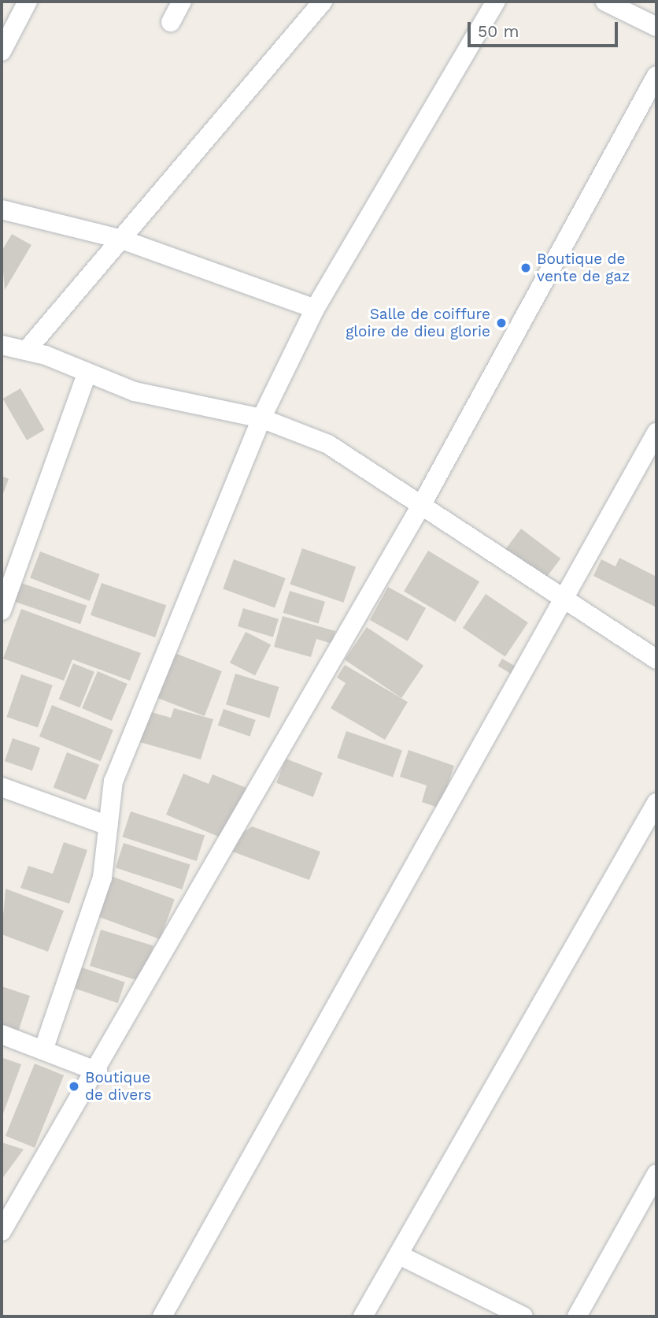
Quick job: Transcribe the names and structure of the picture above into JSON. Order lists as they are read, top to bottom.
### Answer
{
  "places": ["Boutique de vente de gaz", "Salle de coiffure gloire de dieu glorie", "Boutique de divers"],
  "scale_bar": "50 m"
}
